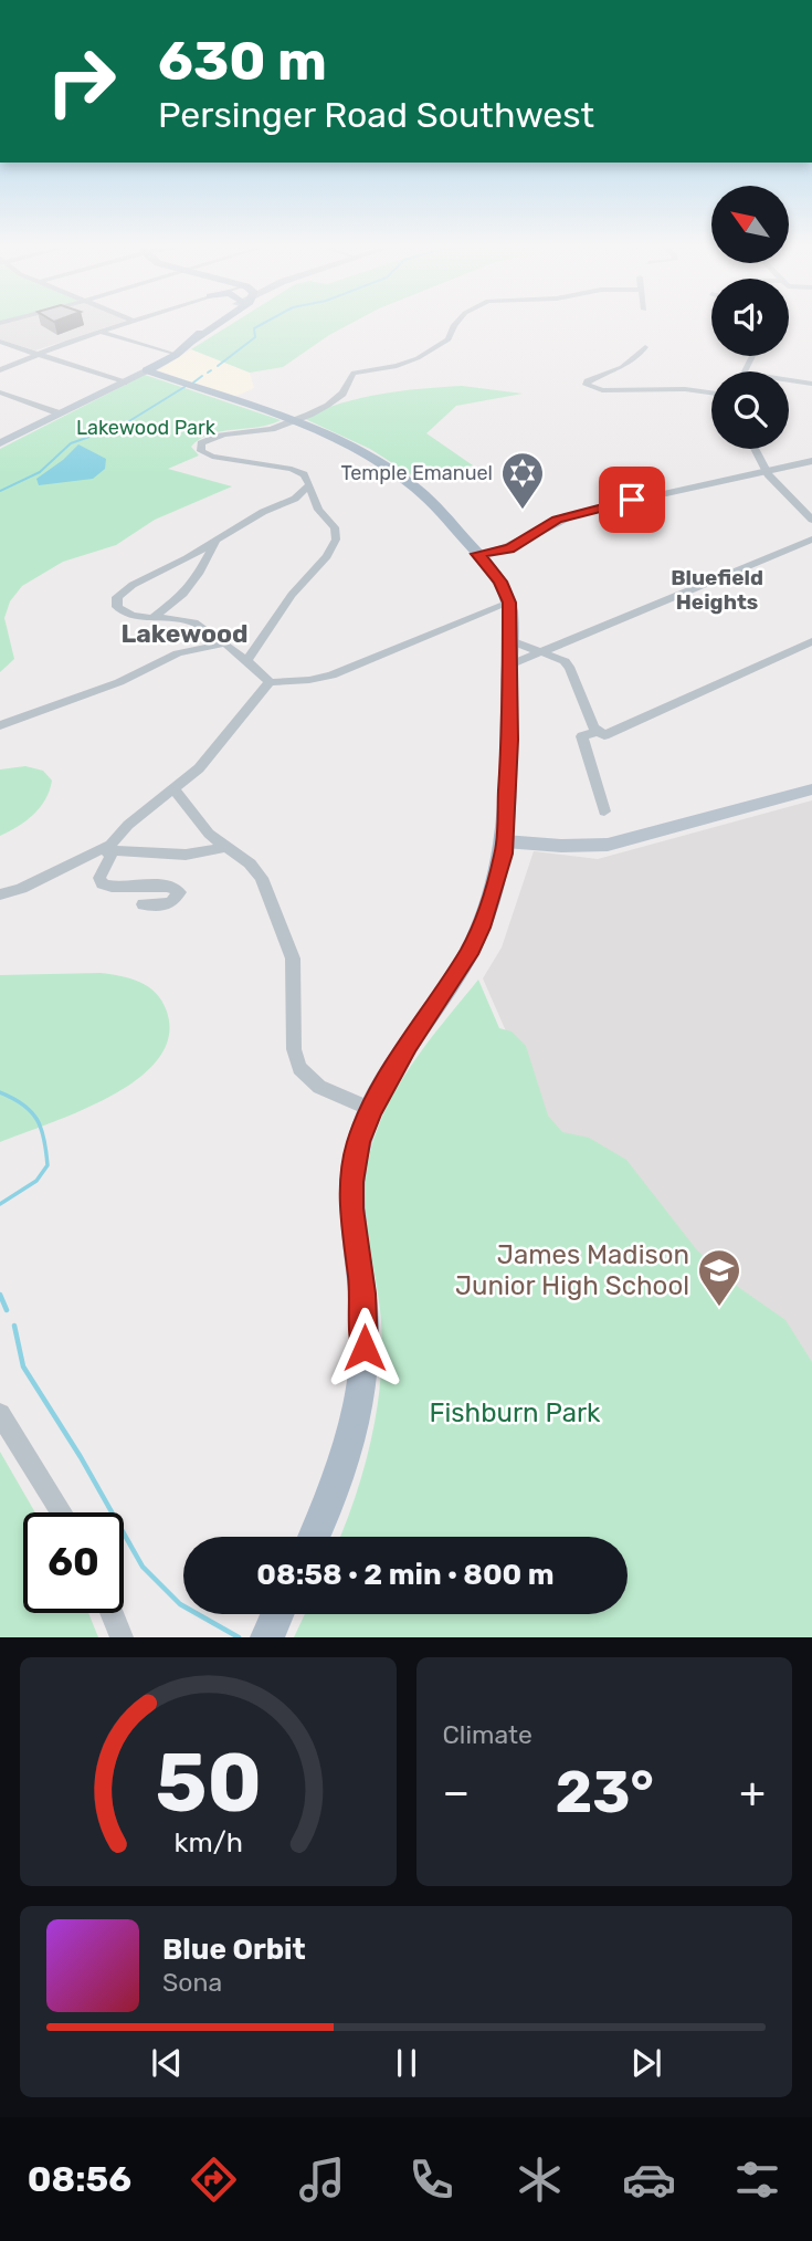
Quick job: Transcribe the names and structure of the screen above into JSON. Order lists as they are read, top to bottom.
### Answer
{
  "districts": ["Bluefield Heights", "Lakewood"],
  "parks": ["Lakewood Park", "Fishburn Park"],
  "places": {
    "synagogue": ["Temple Emanuel"],
    "school or university": ["James Madison Junior High School"]
  },
  "north": "top left",
  "page": {
    "turn": ["630 m", "Persinger Road Southwest"],
    "limit": "60",
    "trip": "08:58 · 2 min · 800 m",
    "tile": "Climate",
    "heat": ["−", "23°", "+"],
    "song": ["Blue Orbit", "Sona"],
    "tabs": "08:56",
    "gauge": ["50", "km/h"]
  }
}
